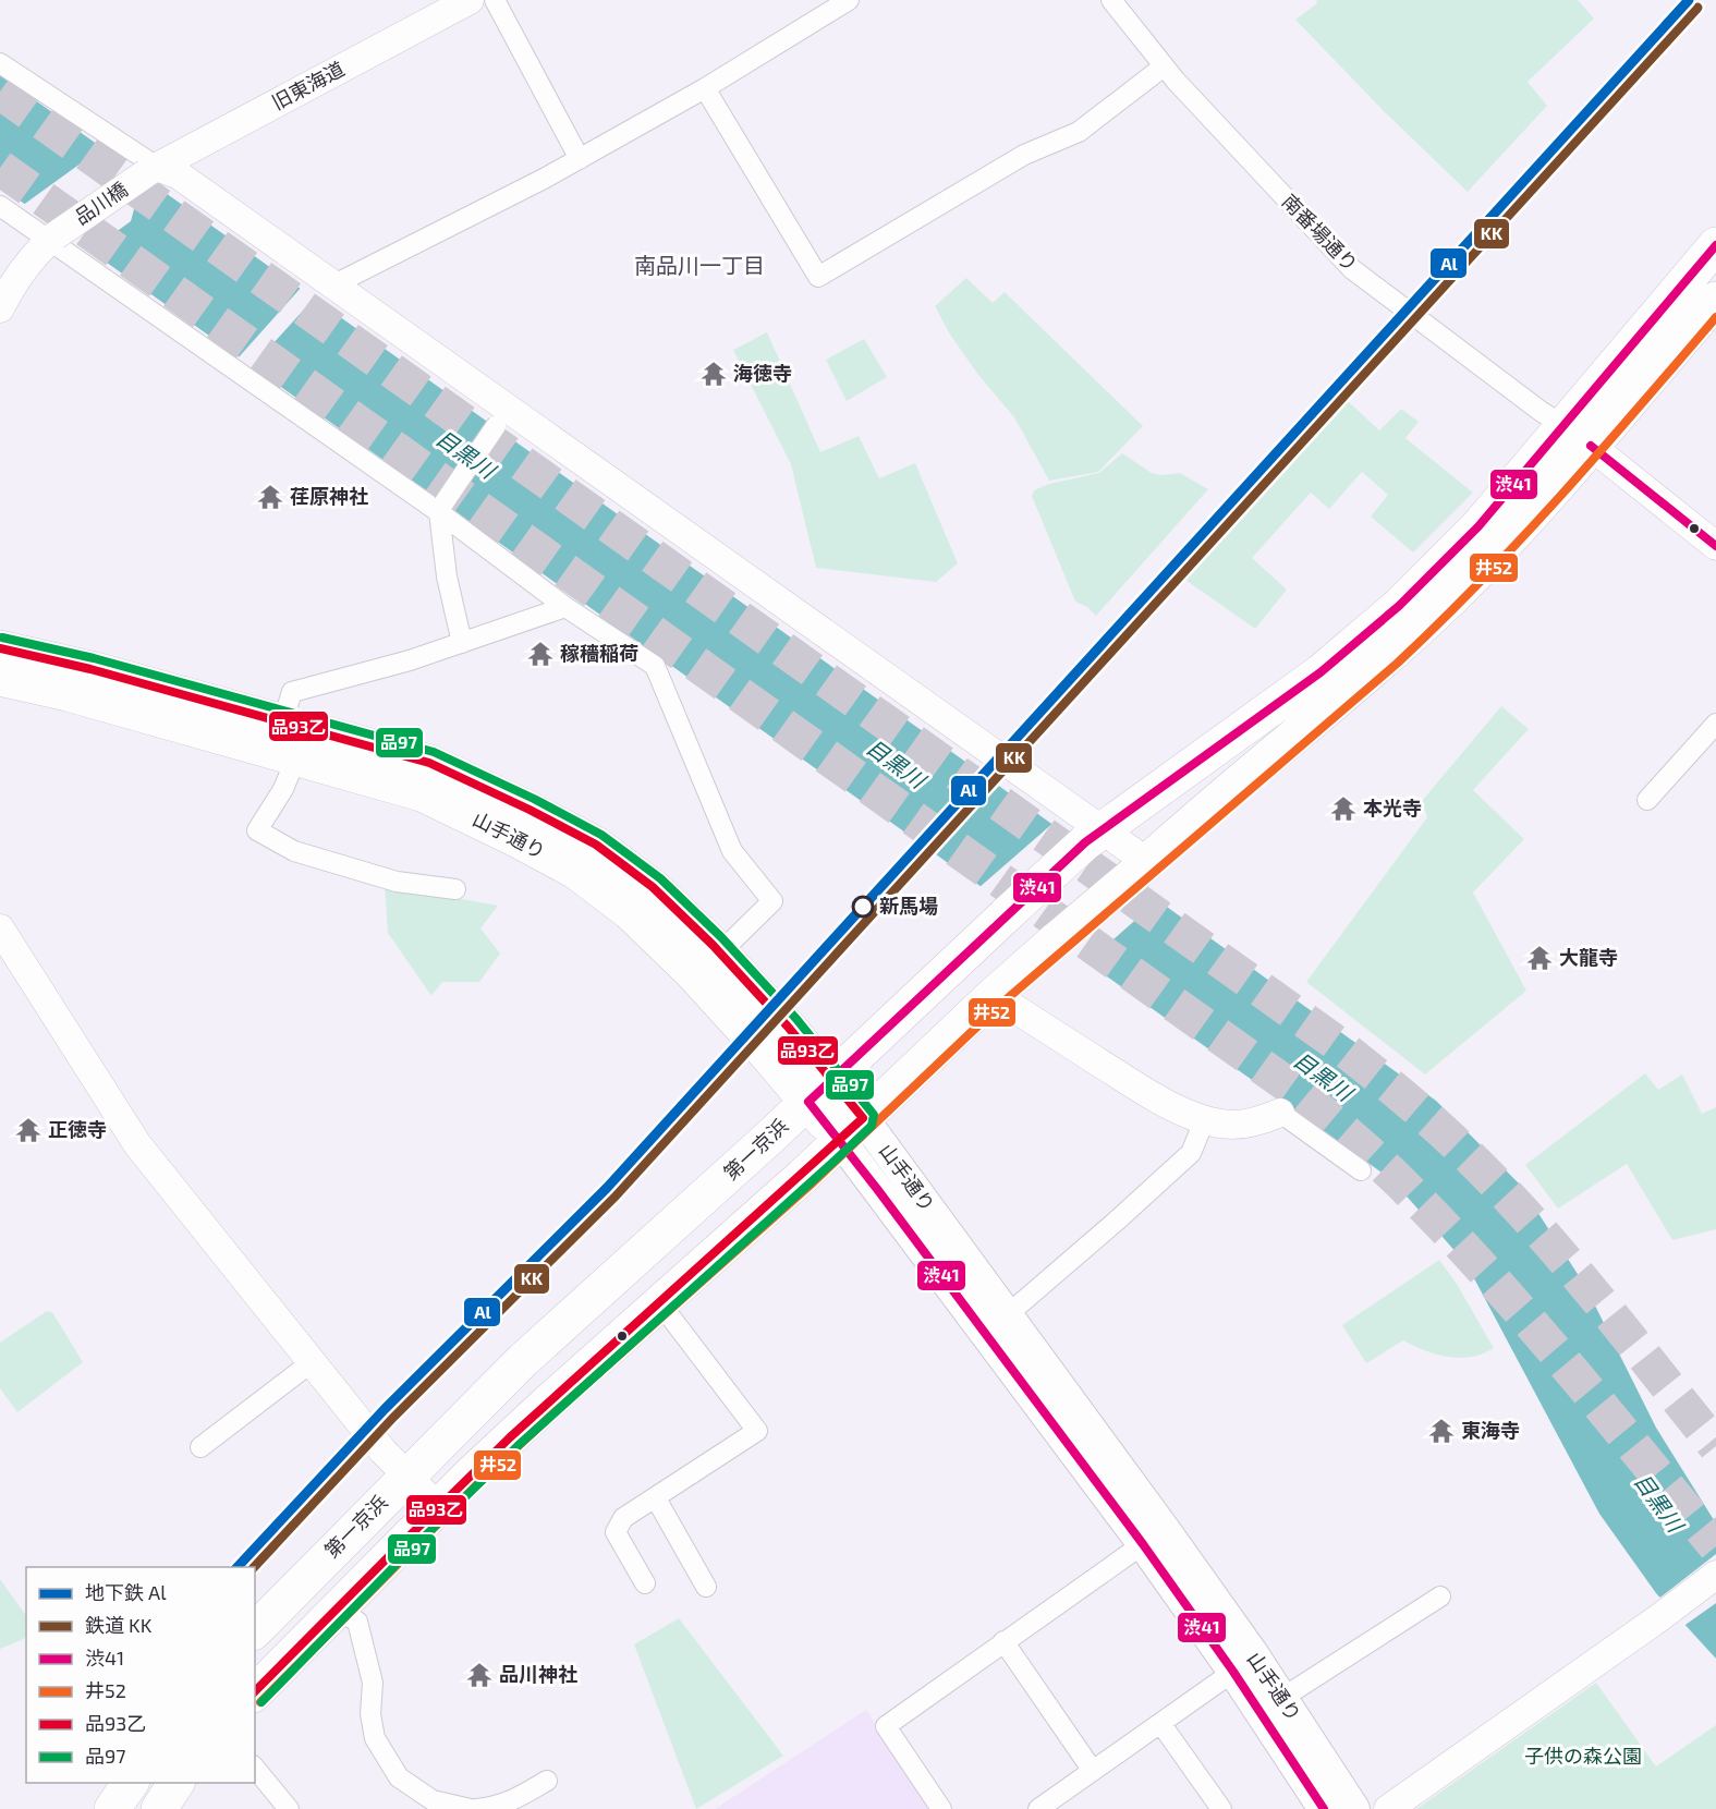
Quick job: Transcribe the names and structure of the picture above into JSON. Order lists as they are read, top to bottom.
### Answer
{
  "streets": {
    "highway": ["山手通り", "第一京浜"],
    "street": ["旧東海道", "品川橋", "南番場通り"]
  },
  "crossings": [
    ["旧東海道", "品川橋"],
    ["南番場通り", "第一京浜"],
    ["山手通り", "第一京浜"]
  ],
  "districts": ["南品川一丁目"],
  "water": ["目黒川"],
  "parks": ["子供の森公園"],
  "places": {
    "temple": [
      "海徳寺",
      "荏原神社",
      "稼穡稲荷",
      "本光寺",
      "大龍寺",
      "正徳寺",
      "東海寺",
      "品川神社"
    ],
    "other": ["新馬場"]
  },
  "lines": [
    "metro line Al",
    "rail line KK",
    "transit line 渋41",
    "transit line 井52",
    "transit line 品97",
    "transit line 品93乙"
  ],
  "legend": [
    "地下鉄 Al",
    "鉄道 KK",
    "渋41",
    "井52",
    "品93乙",
    "品97"
  ]
}
